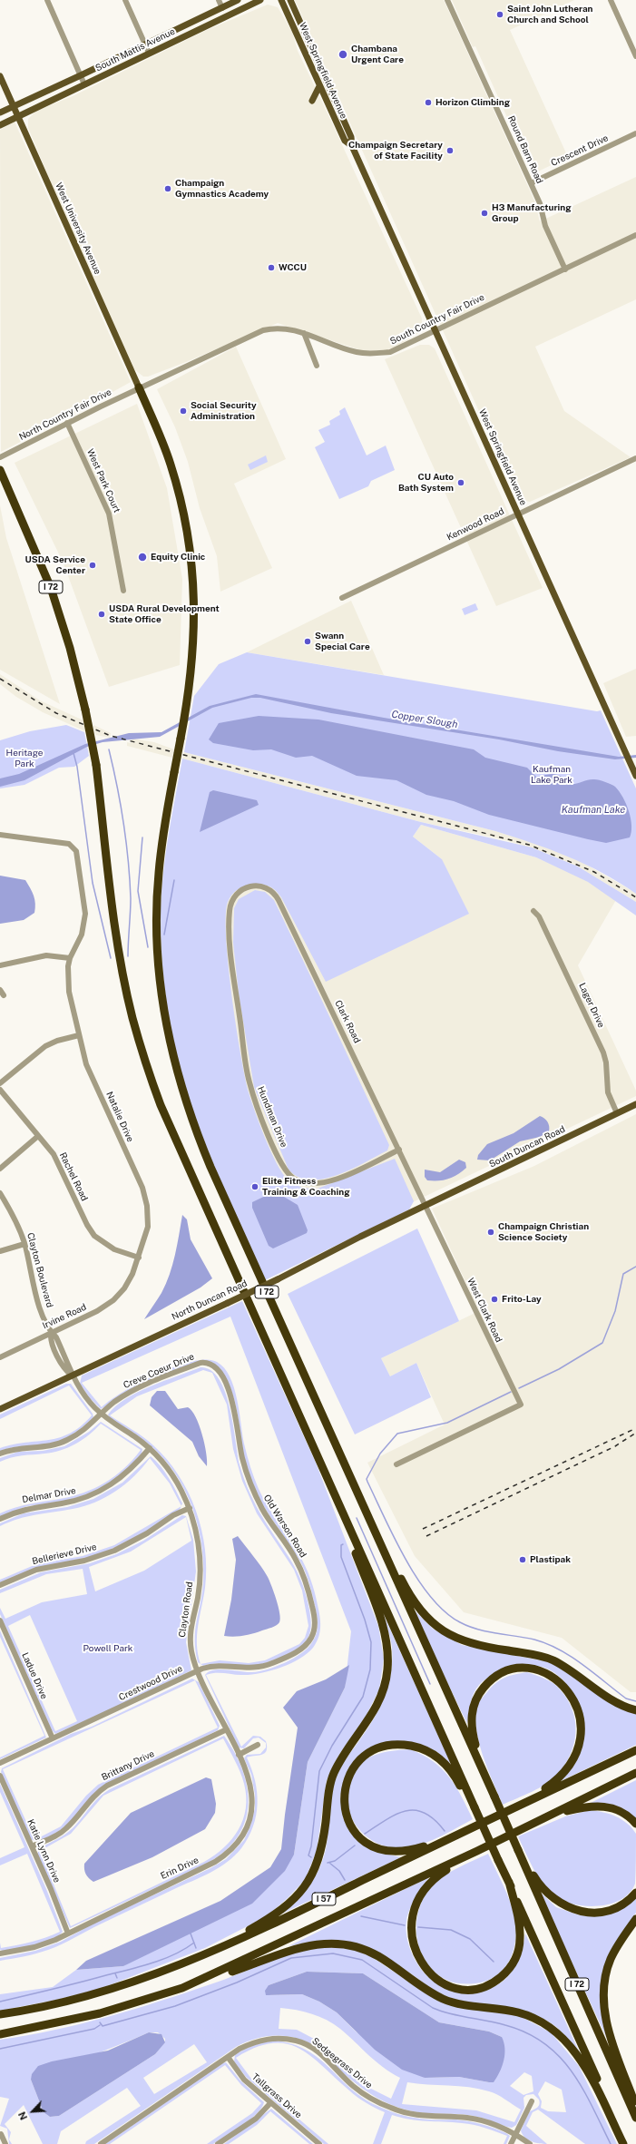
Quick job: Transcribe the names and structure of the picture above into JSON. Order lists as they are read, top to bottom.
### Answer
{
  "streets": {
    "highway": ["I 72", "I 57"],
    "main road": [
      "South Mattis Avenue",
      "West Springfield Avenue",
      "West University Avenue",
      "South Duncan Road",
      "North Duncan Road"
    ],
    "street": [
      "Round Barn Road",
      "Crescent Drive",
      "South Country Fair Drive",
      "North Country Fair Drive",
      "West Park Court",
      "Kenwood Road",
      "Lager Drive",
      "Clark Road",
      "Natalie Drive",
      "Hundman Drive",
      "Rachel Road",
      "Clayton Boulevard",
      "West Clark Road",
      "Irvine Road",
      "Creve Coeur Drive",
      "Delmar Drive",
      "Old Warson Road",
      "Bellerieve Drive",
      "Clayton Road",
      "Ladue Drive",
      "Crestwood Drive",
      "Brittany Drive",
      "Katie Lynn Drive",
      "Erin Drive",
      "Sedgegrass Drive",
      "Tallgrass Drive"
    ]
  },
  "crossings": [
    ["South Mattis Avenue", "West University Avenue"],
    ["West Springfield Avenue", "South Country Fair Drive"],
    ["West Springfield Avenue", "Kenwood Road"],
    ["Round Barn Road", "Crescent Drive"],
    ["Round Barn Road", "South Country Fair Drive"],
    ["West University Avenue", "South Country Fair Drive"],
    ["West University Avenue", "North Country Fair Drive"],
    ["West University Avenue", "I 72"],
    ["South Country Fair Drive", "North Country Fair Drive"],
    ["South Country Fair Drive", "I 72"],
    ["North Country Fair Drive", "West Park Court"],
    ["North Country Fair Drive", "I 72"],
    ["Lager Drive", "South Duncan Road"],
    ["Clark Road", "Hundman Drive"],
    ["Clark Road", "South Duncan Road"],
    ["Clark Road", "North Duncan Road"],
    ["Clark Road", "West Clark Road"],
    ["Natalie Drive", "Rachel Road"],
    ["Natalie Drive", "Irvine Road"],
    ["South Duncan Road", "North Duncan Road"],
    ["South Duncan Road", "West Clark Road"],
    ["Clayton Boulevard", "North Duncan Road"],
    ["Clayton Boulevard", "Irvine Road"],
    ["Clayton Boulevard", "Clayton Road"],
    ["North Duncan Road", "West Clark Road"],
    ["North Duncan Road", "Clayton Road"],
    ["Creve Coeur Drive", "Old Warson Road"],
    ["Creve Coeur Drive", "Clayton Road"],
    ["Delmar Drive", "Clayton Road"],
    ["Old Warson Road", "Crestwood Drive"],
    ["Bellerieve Drive", "Clayton Road"],
    ["Clayton Road", "Crestwood Drive"],
    ["Clayton Road", "Brittany Drive"],
    ["Clayton Road", "Erin Drive"],
    ["Ladue Drive", "Crestwood Drive"],
    ["Brittany Drive", "Katie Lynn Drive"],
    ["Katie Lynn Drive", "Erin Drive"],
    ["Sedgegrass Drive", "Tallgrass Drive"]
  ],
  "water": ["Copper Slough", "Kaufman Lake"],
  "parks": ["Heritage Park", "Kaufman Lake Park", "Powell Park"],
  "places": [
    "Saint John Lutheran Church and School",
    "Chambana Urgent Care",
    "Horizon Climbing",
    "Champaign Secretary of State Facility",
    "Champaign Gymnastics Academy",
    "H3 Manufacturing Group",
    "WCCU",
    "Social Security Administration",
    "CU Auto Bath System",
    "Equity Clinic",
    "USDA Service Center",
    "USDA Rural Development State Office",
    "Swann Special Care",
    "Elite Fitness Training & Coaching",
    "Champaign Christian Science Society",
    "Frito-Lay",
    "Plastipak"
  ],
  "north": "bottom left"
}
